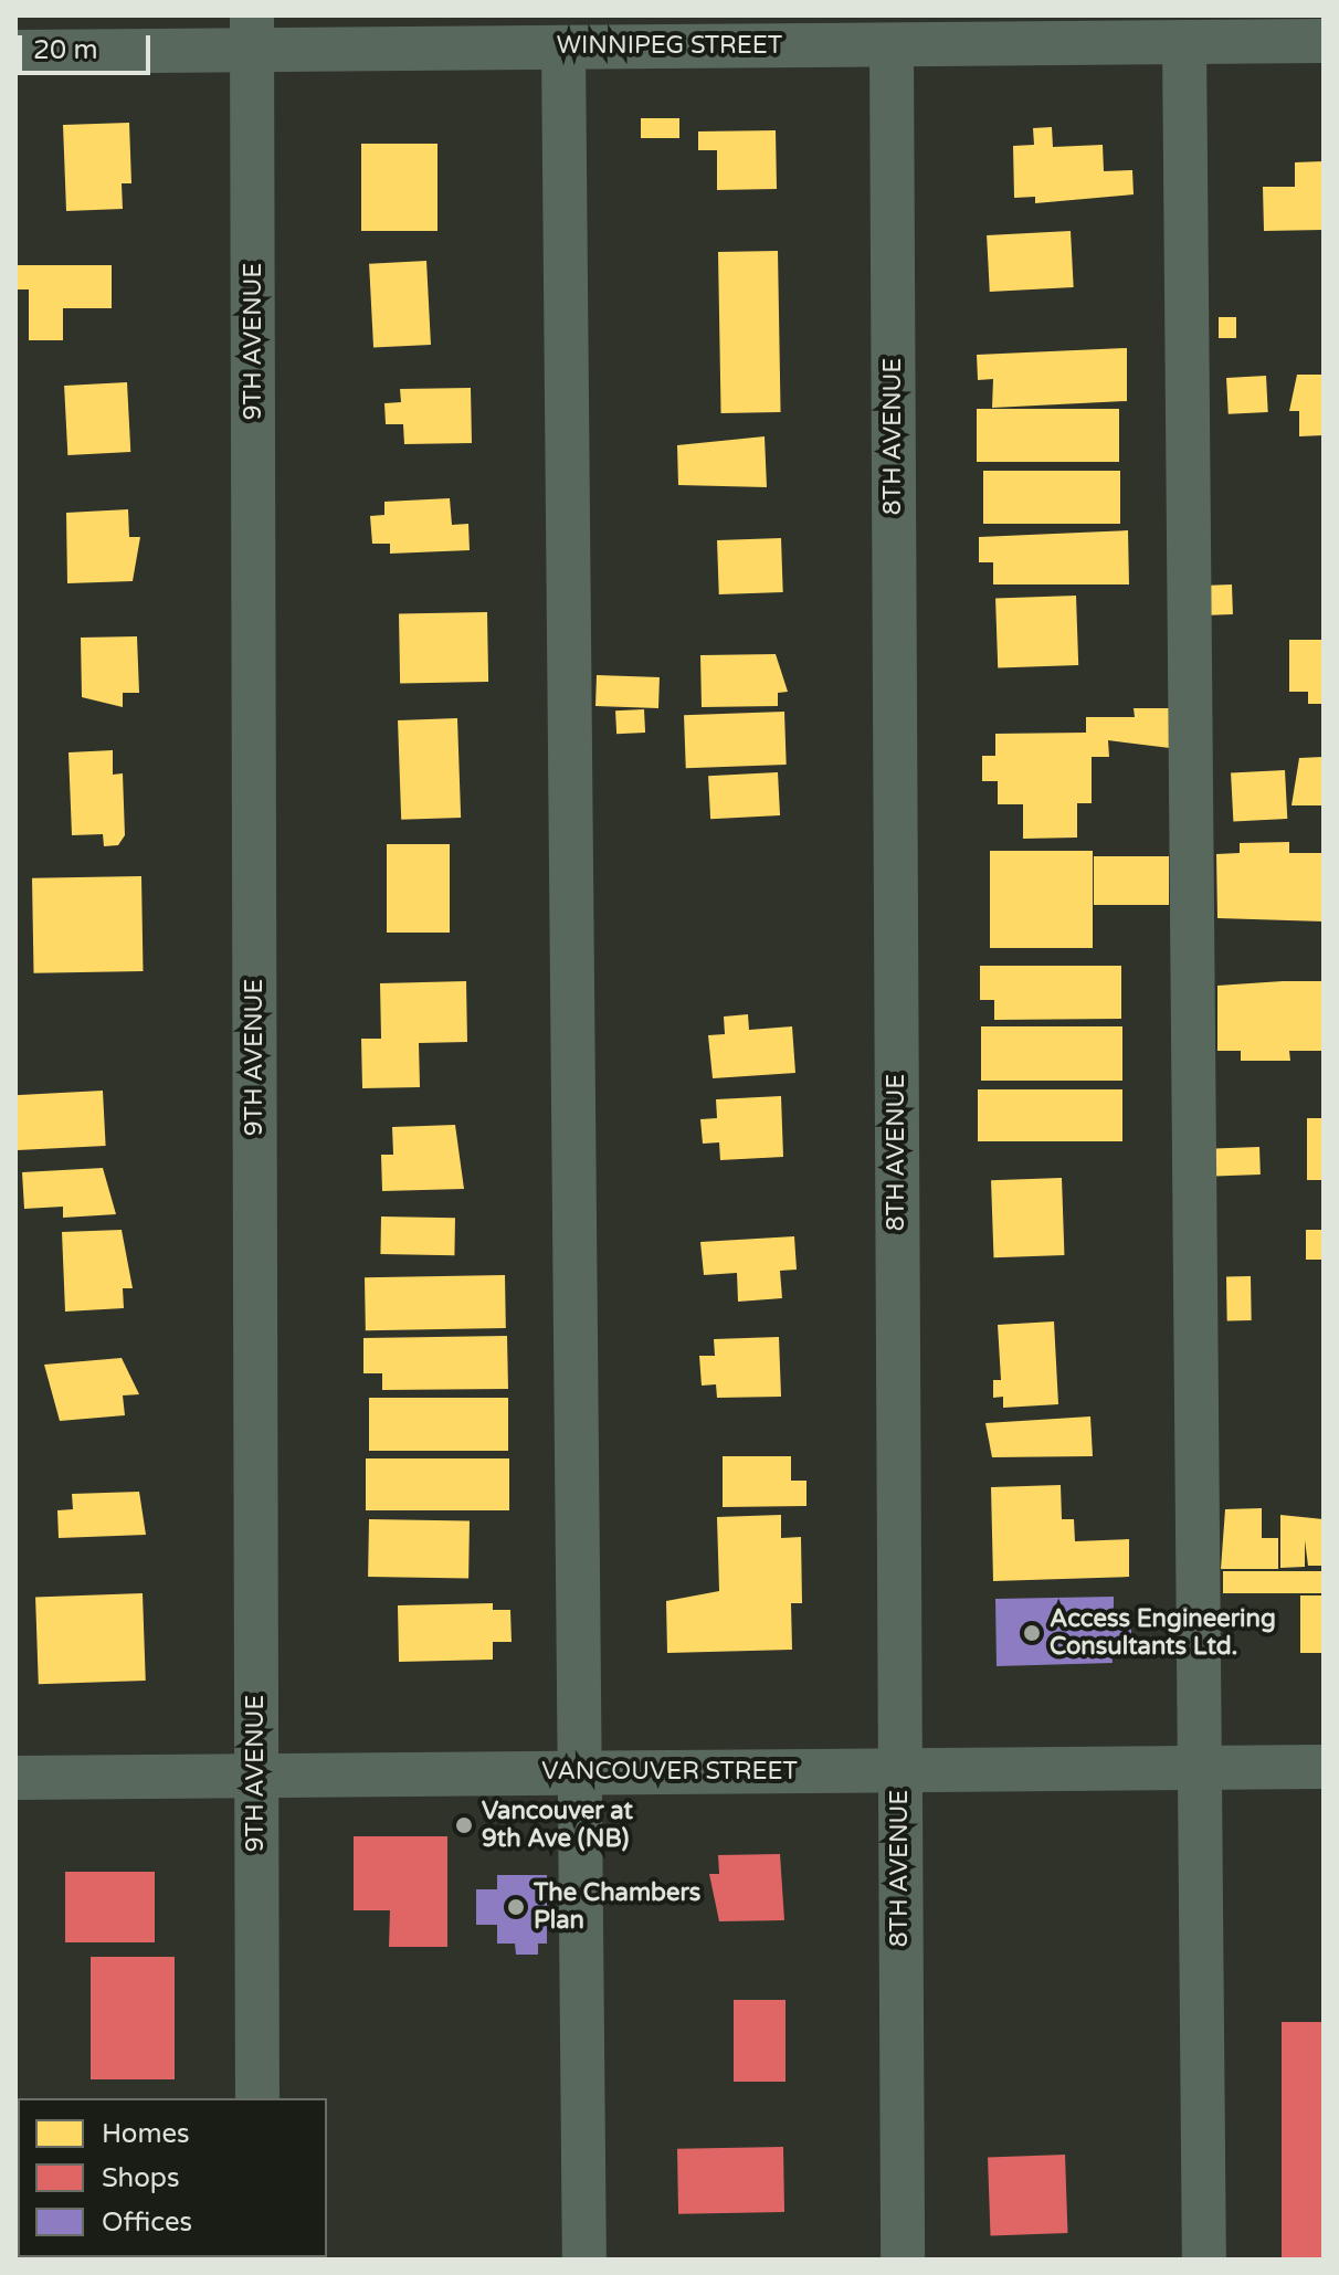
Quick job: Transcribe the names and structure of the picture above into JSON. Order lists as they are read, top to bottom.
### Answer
{
  "streets": {
    "street": [
      "WINNIPEG STREET",
      "9TH AVENUE",
      "8TH AVENUE",
      "VANCOUVER STREET"
    ]
  },
  "crossings": [
    ["WINNIPEG STREET", "9TH AVENUE"],
    ["WINNIPEG STREET", "8TH AVENUE"],
    ["9TH AVENUE", "VANCOUVER STREET"],
    ["8TH AVENUE", "VANCOUVER STREET"]
  ],
  "places": ["Access Engineering Consultants Ltd.", "Vancouver at 9th Ave (NB)", "The Chambers Plan"],
  "legend": ["Homes", "Shops", "Offices"],
  "scale_bar": "20 m"
}
